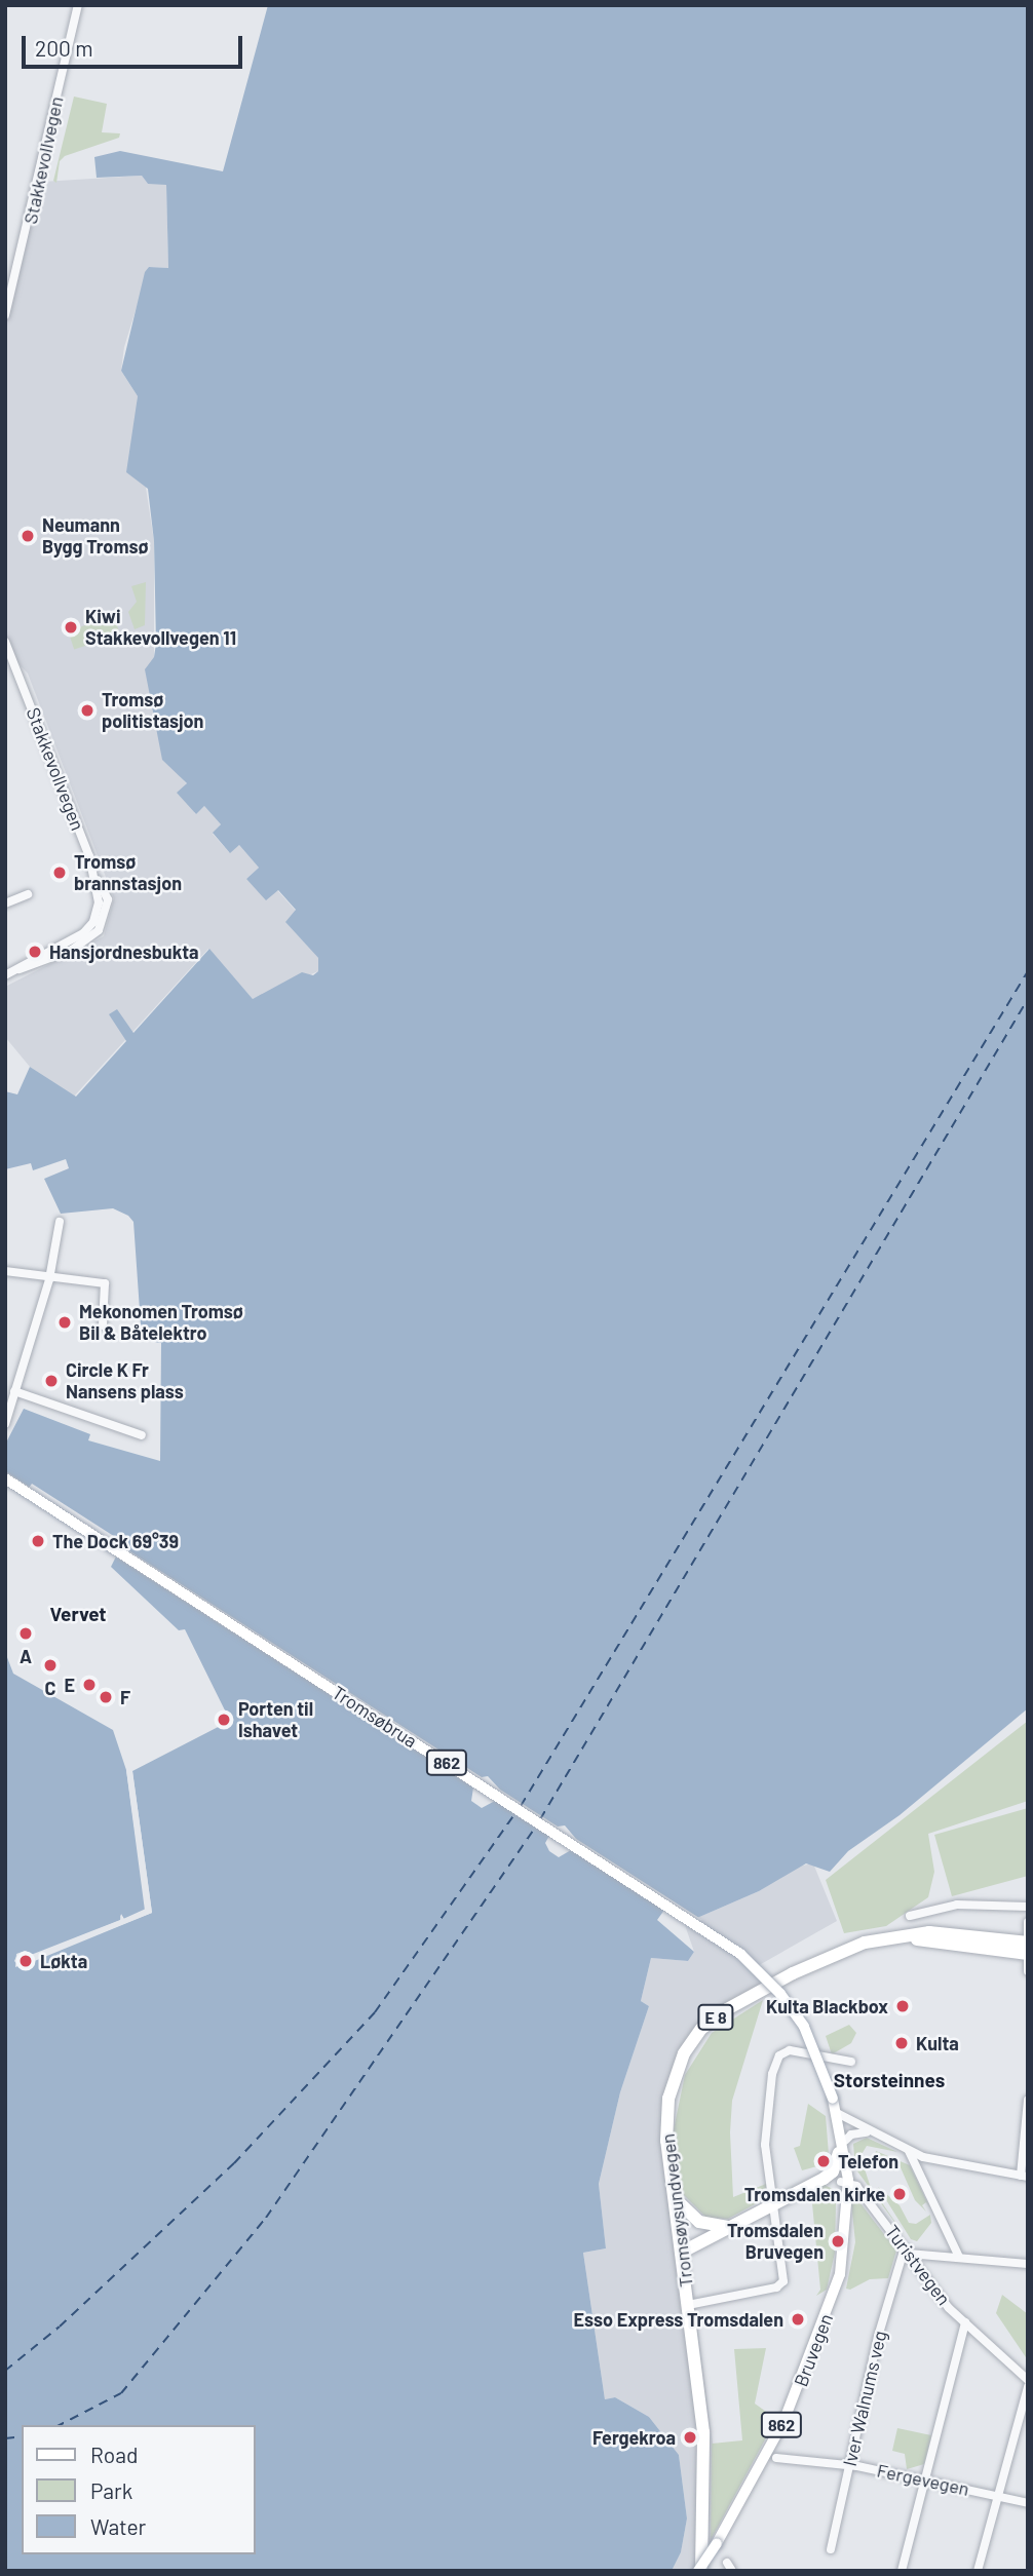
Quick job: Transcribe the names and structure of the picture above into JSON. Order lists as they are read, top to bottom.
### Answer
{
  "streets": {
    "highway": ["E 8", "Tromsøysundvegen"],
    "main road": ["Tromsøbrua", "862", "Bruvegen"],
    "street": [
      "Stakkevollvegen",
      "Turistvegen",
      "Iver Walnums veg",
      "Fergevegen"
    ]
  },
  "crossings": [
    ["Tromsøbrua", "Bruvegen"],
    ["Tromsøysundvegen", "Bruvegen"],
    ["Turistvegen", "Bruvegen"],
    ["Turistvegen", "Iver Walnums veg"],
    ["Iver Walnums veg", "Fergevegen"]
  ],
  "districts": ["Vervet", "Storsteinnes"],
  "places": [
    "Neumann Bygg Tromsø",
    "Kiwi Stakkevollvegen 11",
    "Tromsø politistasjon",
    "Tromsø brannstasjon",
    "Hansjordnesbukta",
    "Mekonomen Tromsø Bil & Båtelektro",
    "Circle K Fr Nansens plass",
    "The Dock 69°39",
    "A",
    "C",
    "E",
    "F",
    "Porten til Ishavet",
    "Løkta",
    "Kulta Blackbox",
    "Kulta",
    "Telefon",
    "Tromsdalen kirke",
    "Tromsdalen Bruvegen",
    "Esso Express Tromsdalen",
    "Fergekroa"
  ],
  "legend": ["Road", "Park", "Water"],
  "scale_bar": "200 m"
}
